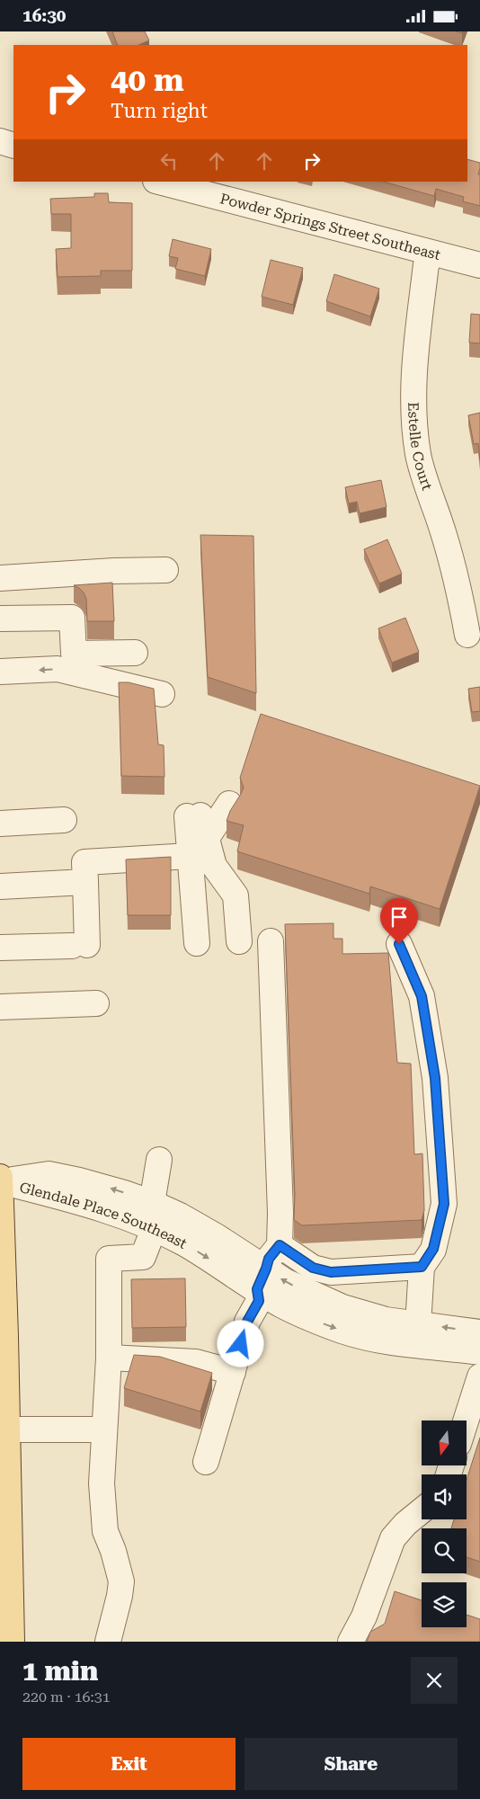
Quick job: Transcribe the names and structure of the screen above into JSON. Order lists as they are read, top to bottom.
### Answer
{
  "streets": {
    "street": ["Powder Springs Street Southeast", "Estelle Court", "Glendale Place Southeast"]
  },
  "crossings": [
    ["Powder Springs Street Southeast", "Estelle Court"]
  ],
  "north": "bottom",
  "page": {
    "status": "16:30",
    "turn": ["40 m", "Turn right"],
    "heading": ["1 min", "220 m · 16:31"],
    "buttons": ["Exit", "Share"]
  }
}
